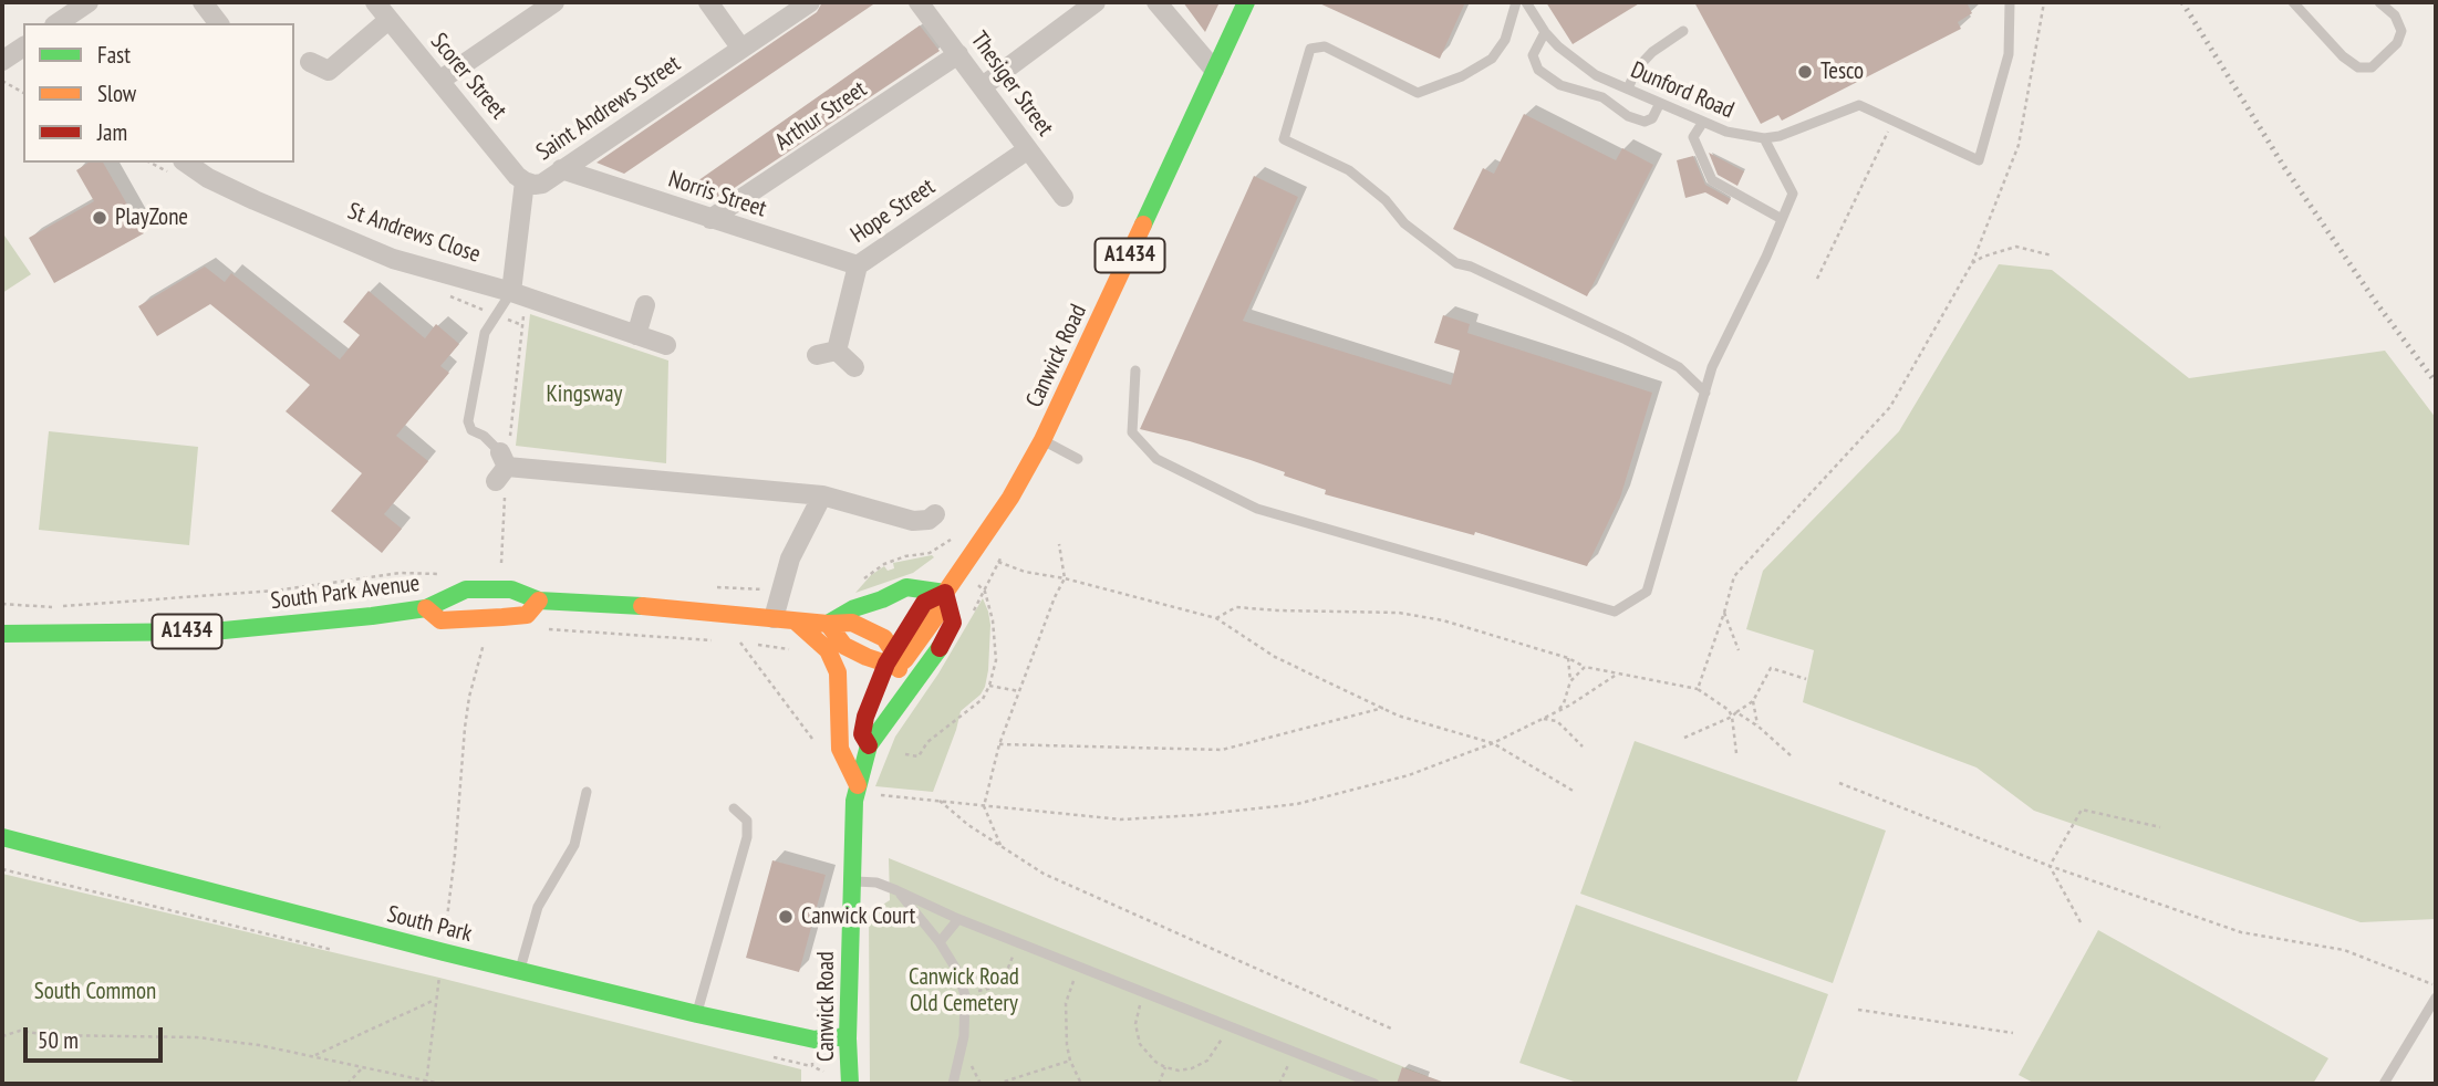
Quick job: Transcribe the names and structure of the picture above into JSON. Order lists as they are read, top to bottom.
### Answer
{
  "streets": {
    "main road": [
      "A1434",
      "Canwick Road",
      "South Park Avenue",
      "South Park"
    ],
    "street": [
      "Scorer Street",
      "Thesiger Street",
      "Saint Andrews Street",
      "Arthur Street",
      "Norris Street",
      "Hope Street",
      "St Andrews Close"
    ],
    "lane": ["Dunford Road"]
  },
  "crossings": [
    ["Scorer Street", "Saint Andrews Street"],
    ["Thesiger Street", "Arthur Street"],
    ["Thesiger Street", "Hope Street"],
    ["Saint Andrews Street", "Norris Street"],
    ["Saint Andrews Street", "St Andrews Close"],
    ["Arthur Street", "Norris Street"],
    ["Norris Street", "Hope Street"],
    ["A1434", "Canwick Road"],
    ["A1434", "South Park Avenue"],
    ["Canwick Road", "South Park Avenue"],
    ["Canwick Road", "South Park"]
  ],
  "parks": ["Kingsway", "Canwick Road Old Cemetery", "South Common"],
  "places": ["Tesco", "PlayZone", "Canwick Court"],
  "legend": ["Fast", "Slow", "Jam"],
  "scale_bar": "50 m"
}
